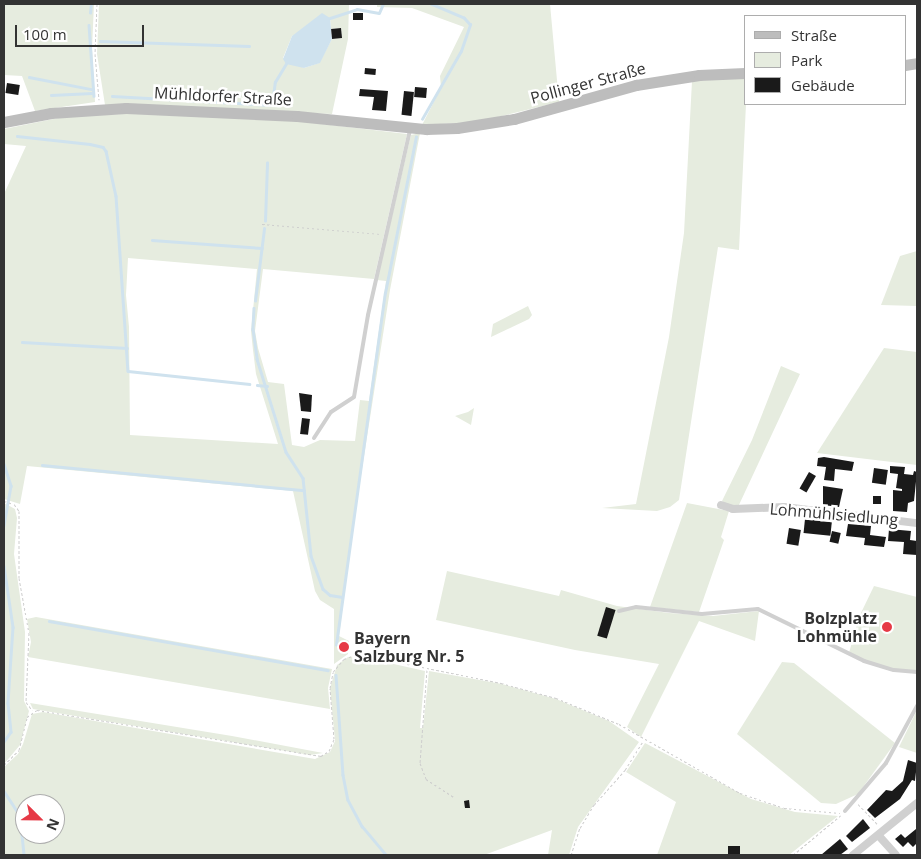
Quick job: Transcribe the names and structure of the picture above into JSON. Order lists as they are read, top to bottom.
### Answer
{
  "streets": {
    "street": ["Pollinger Straße", "Mühldorfer Straße", "Lohmühlsiedlung"]
  },
  "crossings": [
    ["Pollinger Straße", "Mühldorfer Straße"]
  ],
  "places": ["Bolzplatz Lohmühle", "Bayern Salzburg Nr. 5"],
  "legend": ["Straße", "Park", "Gebäude"],
  "scale_bar": "100 m",
  "north": "bottom right"
}
